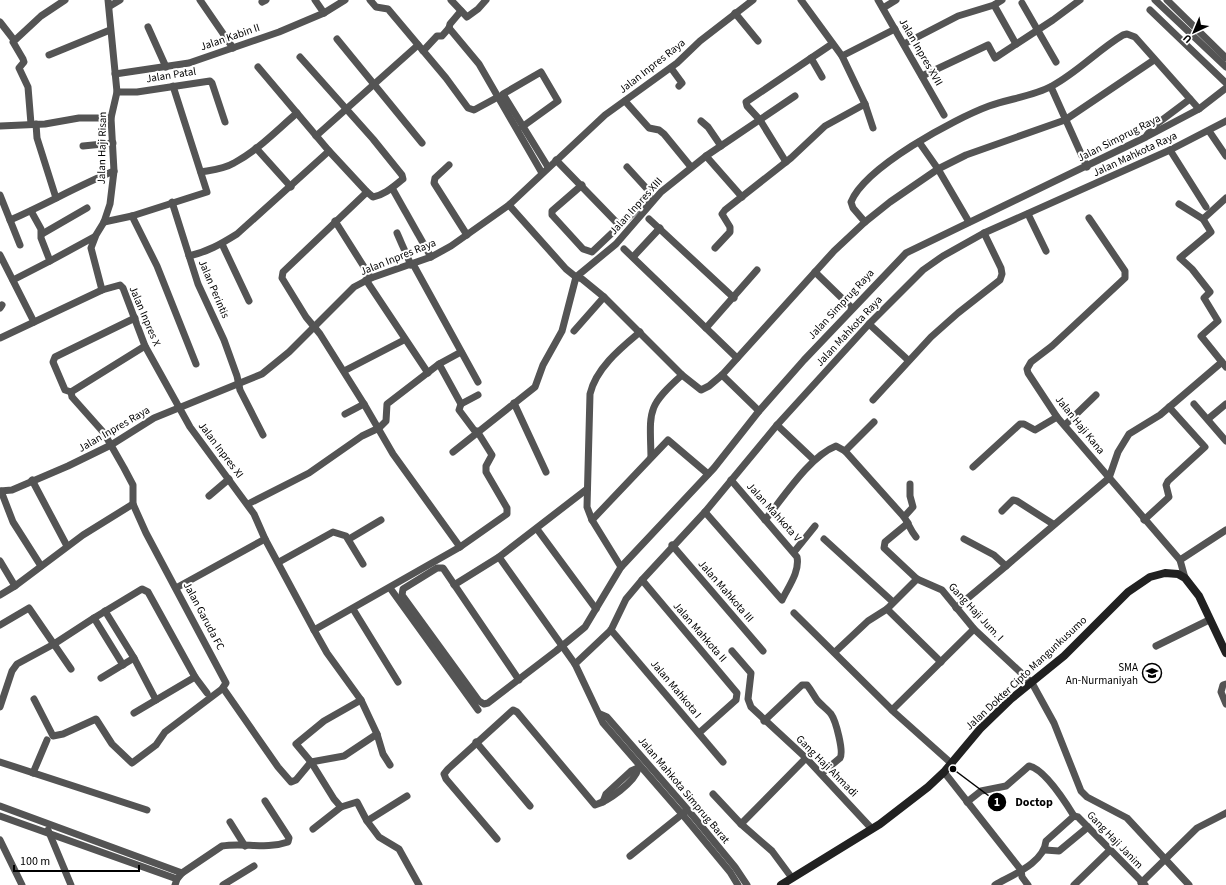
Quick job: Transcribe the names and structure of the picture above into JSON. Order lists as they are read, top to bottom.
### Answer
{
  "streets": {
    "main road": ["Jalan Dokter Cipto Mangunkusumo"],
    "street": [
      "Jalan Kabin II",
      "Jalan Inpres XVII",
      "Jalan Inpres Raya",
      "Jalan Patal",
      "Jalan Simprug Raya",
      "Jalan Haji Risan",
      "Jalan Mahkota Raya",
      "Jalan Inpres XIII",
      "Jalan Perintis",
      "Jalan Inpres X",
      "Jalan Haji Kana",
      "Jalan Inpres XI",
      "Jalan Mahkota V",
      "Jalan Mahkota III",
      "Gang Haji Jum. I",
      "Jalan Garuda FC",
      "Jalan Mahkota II",
      "Jalan Mahkota I",
      "Gang Haji Ahmadi",
      "Jalan Mahkota Simprug Barat",
      "Gang Haji Janim"
    ]
  },
  "crossings": [
    ["Jalan Kabin II", "Jalan Haji Risan"],
    ["Jalan Inpres Raya", "Jalan Perintis"],
    ["Jalan Inpres Raya", "Jalan Inpres X"],
    ["Jalan Inpres Raya", "Jalan Inpres XI"],
    ["Jalan Inpres Raya", "Jalan Garuda FC"],
    ["Jalan Patal", "Jalan Haji Risan"],
    ["Jalan Simprug Raya", "Jalan Mahkota Simprug Barat"],
    ["Jalan Mahkota Raya", "Jalan Mahkota V"],
    ["Jalan Mahkota Raya", "Jalan Mahkota III"],
    ["Jalan Mahkota Raya", "Jalan Mahkota II"],
    ["Jalan Mahkota Raya", "Jalan Mahkota I"],
    ["Jalan Mahkota Raya", "Jalan Mahkota Simprug Barat"],
    ["Jalan Inpres X", "Jalan Inpres XI"],
    ["Jalan Inpres X", "Jalan Garuda FC"],
    ["Jalan Haji Kana", "Jalan Dokter Cipto Mangunkusumo"],
    ["Gang Haji Jum. I", "Jalan Dokter Cipto Mangunkusumo"],
    ["Jalan Mahkota II", "Jalan Mahkota I"],
    ["Jalan Dokter Cipto Mangunkusumo", "Gang Haji Ahmadi"]
  ],
  "places": {
    "school or university": ["SMA An-Nurmaniyah"],
    "other": ["Doctop"]
  },
  "scale_bar": "100 m",
  "north": "bottom left"
}
